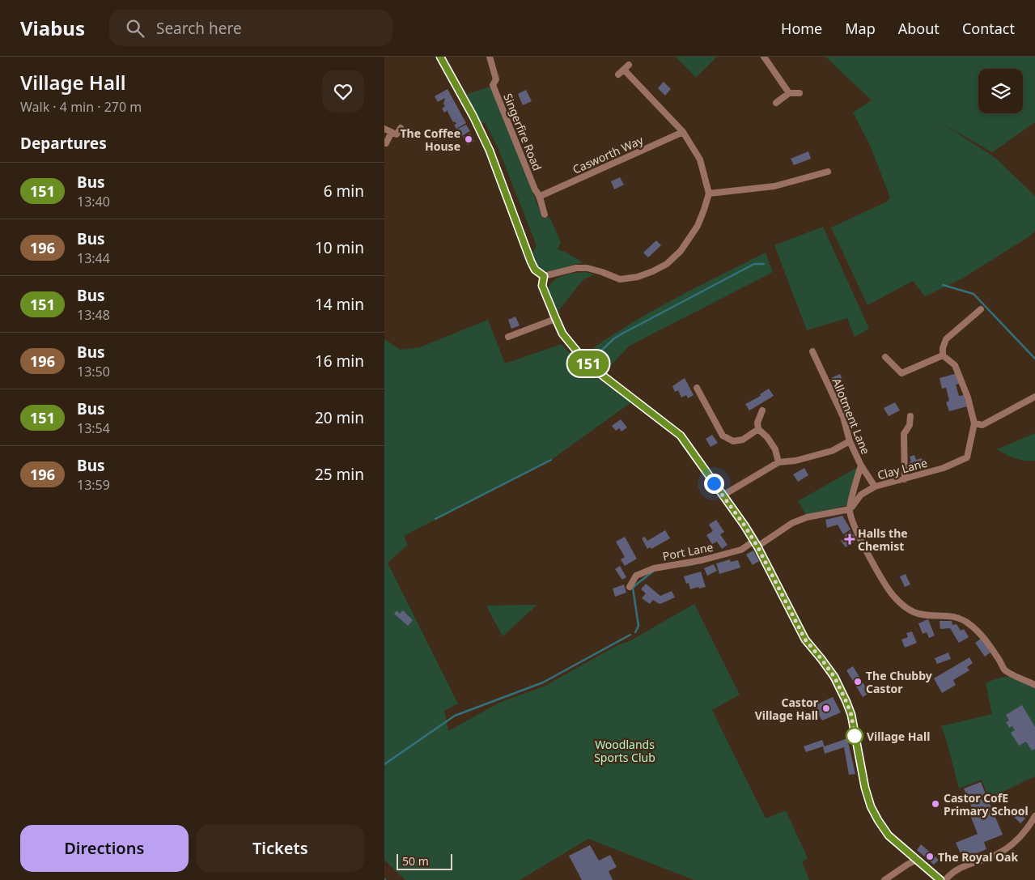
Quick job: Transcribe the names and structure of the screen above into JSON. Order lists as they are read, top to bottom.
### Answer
{
  "streets": {
    "street": [
      "Singerfire Road",
      "Casworth Way",
      "Allotment Lane",
      "Clay Lane",
      "Port Lane"
    ]
  },
  "crossings": [
    ["Singerfire Road", "Casworth Way"],
    ["Allotment Lane", "Clay Lane"],
    ["Clay Lane", "Port Lane"]
  ],
  "parks": ["Woodlands Sports Club"],
  "places": {
    "other": [
      "The Coffee House",
      "The Chubby Castor",
      "Castor Village Hall",
      "Village Hall",
      "Castor CofE Primary School",
      "The Royal Oak"
    ],
    "health": ["Halls the Chemist"]
  },
  "lines": ["bus line 151"],
  "scale_bar": "50 m",
  "page": {
    "header": "Viabus",
    "search": "Search here",
    "nav": [
      "Home",
      "Map",
      "About",
      "Contact"
    ],
    "heading": [
      ["Village Hall", "Walk · 4 min · 270 m"],
      "Departures"
    ],
    "on_map": "151",
    "list": [
      {
        "mark": "151",
        "name": "Bus",
        "note": "13:40",
        "value": "6 min"
      },
      {
        "mark": "196",
        "name": "Bus",
        "note": "13:44",
        "value": "10 min"
      },
      {
        "mark": "151",
        "name": "Bus",
        "note": "13:48",
        "value": "14 min"
      },
      {
        "mark": "196",
        "name": "Bus",
        "note": "13:50",
        "value": "16 min"
      },
      {
        "mark": "151",
        "name": "Bus",
        "note": "13:54",
        "value": "20 min"
      },
      {
        "mark": "196",
        "name": "Bus",
        "note": "13:59",
        "value": "25 min"
      }
    ],
    "buttons": ["Directions", "Tickets"],
    "scale": "50 m"
  }
}
